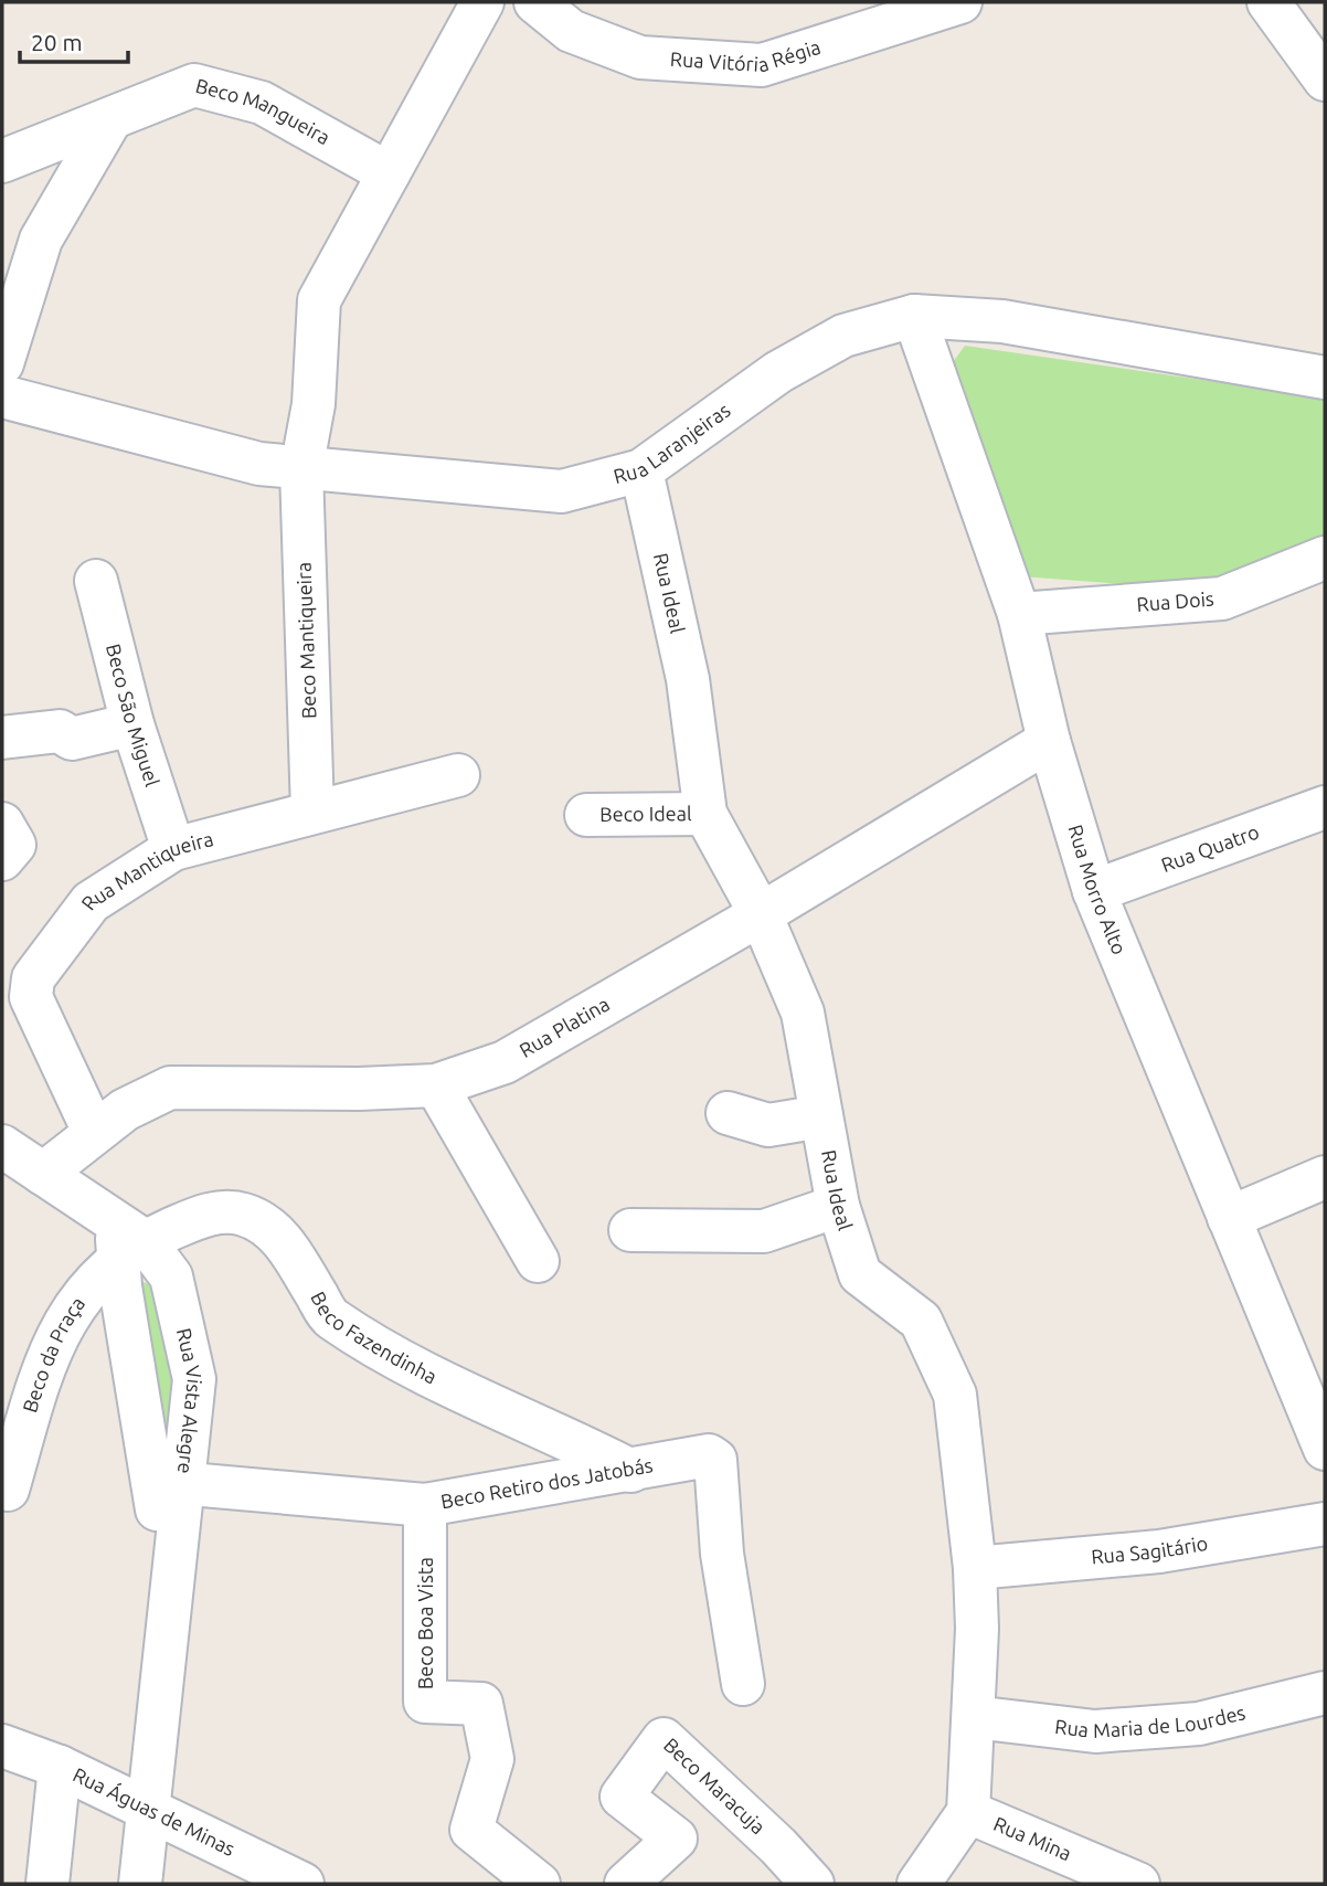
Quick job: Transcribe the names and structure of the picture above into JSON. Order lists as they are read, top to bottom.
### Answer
{
  "streets": {
    "street": [
      "Rua Vitória Régia",
      "Beco Mangueira",
      "Rua Laranjeiras",
      "Rua Ideal",
      "Rua Dois",
      "Beco Mantiqueira",
      "Beco São Miguel",
      "Beco Ideal",
      "Rua Quatro",
      "Rua Mantiqueira",
      "Rua Morro Alto",
      "Rua Platina",
      "Beco Fazendinha",
      "Beco da Praça",
      "Rua Vista Alegre",
      "Beco Retiro dos Jatobás",
      "Rua Sagitário",
      "Beco Boa Vista",
      "Rua Maria de Lourdes",
      "Beco Maracuja",
      "Rua Águas de Minas",
      "Rua Mina"
    ]
  },
  "crossings": [
    ["Rua Laranjeiras", "Rua Ideal"],
    ["Rua Laranjeiras", "Beco Mantiqueira"],
    ["Rua Laranjeiras", "Rua Morro Alto"],
    ["Rua Ideal", "Beco Ideal"],
    ["Rua Ideal", "Rua Platina"],
    ["Rua Ideal", "Rua Sagitário"],
    ["Rua Ideal", "Rua Maria de Lourdes"],
    ["Rua Ideal", "Rua Mina"],
    ["Rua Dois", "Rua Morro Alto"],
    ["Beco Mantiqueira", "Rua Mantiqueira"],
    ["Beco São Miguel", "Rua Mantiqueira"],
    ["Rua Quatro", "Rua Morro Alto"],
    ["Rua Mantiqueira", "Rua Platina"],
    ["Rua Morro Alto", "Rua Platina"],
    ["Rua Platina", "Rua Vista Alegre"],
    ["Beco Fazendinha", "Beco da Praça"],
    ["Beco Fazendinha", "Rua Vista Alegre"],
    ["Beco Fazendinha", "Beco Retiro dos Jatobás"],
    ["Beco da Praça", "Rua Vista Alegre"],
    ["Rua Vista Alegre", "Beco Retiro dos Jatobás"],
    ["Rua Vista Alegre", "Rua Águas de Minas"],
    ["Beco Retiro dos Jatobás", "Beco Boa Vista"]
  ],
  "scale_bar": "20 m"
}
